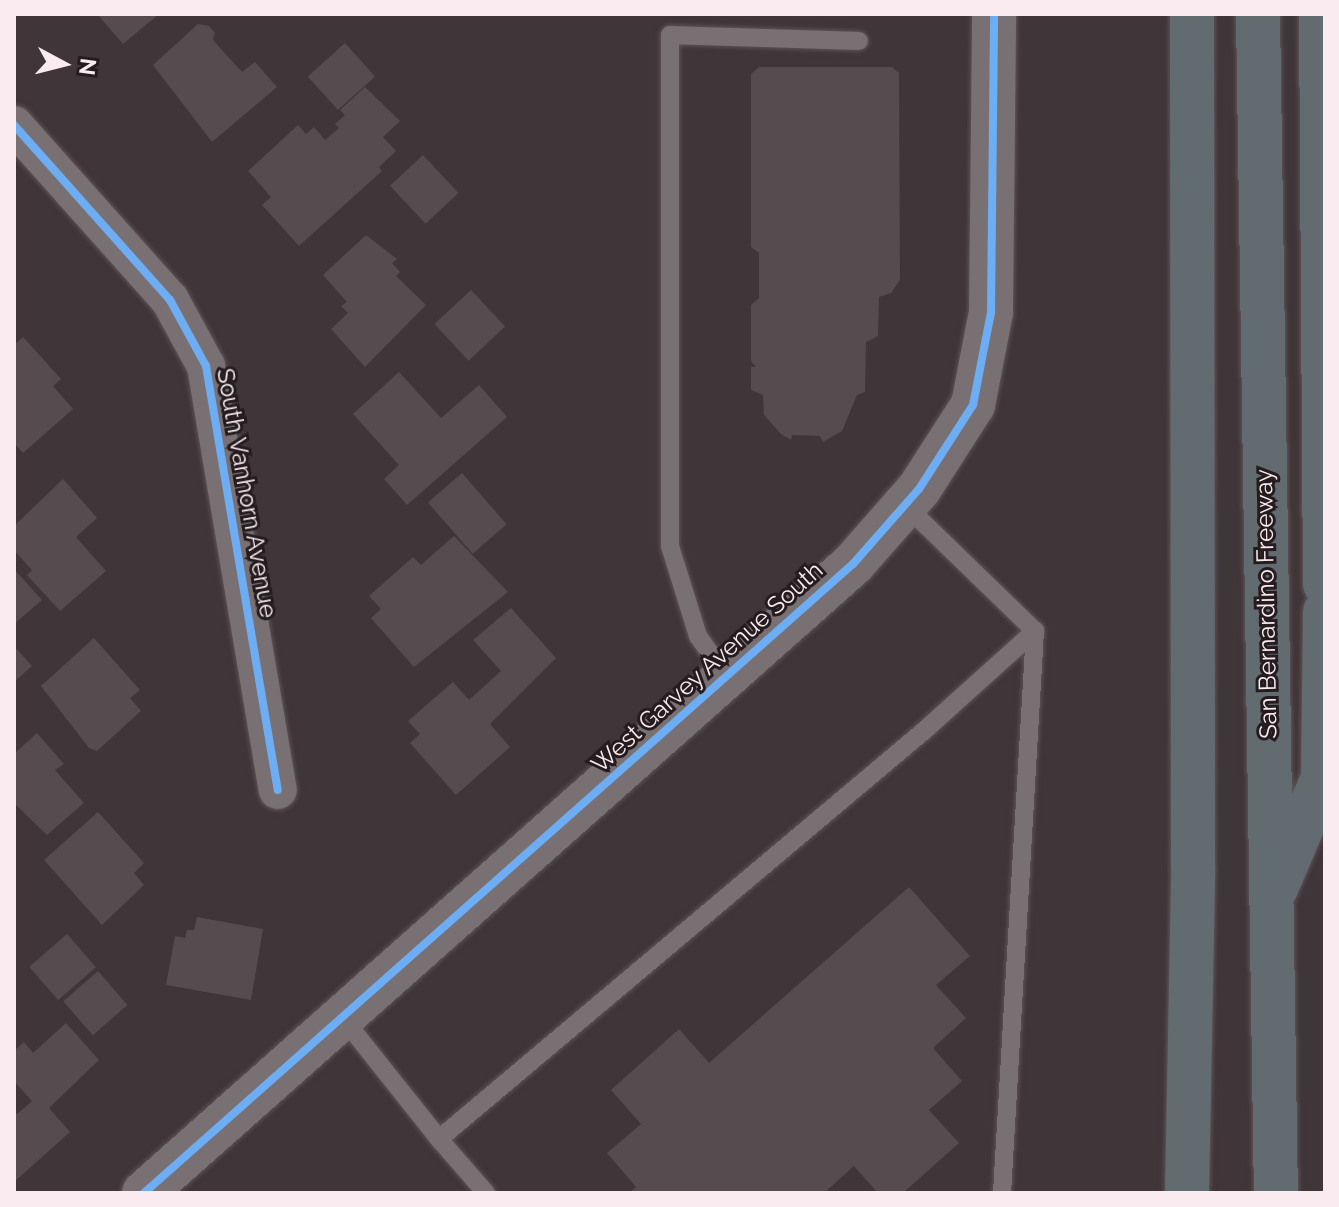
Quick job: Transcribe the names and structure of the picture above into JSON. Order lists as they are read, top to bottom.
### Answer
{
  "streets": {
    "highway": ["San Bernardino Freeway"],
    "street": ["South Vanhorn Avenue", "West Garvey Avenue South"]
  },
  "north": "right"
}
